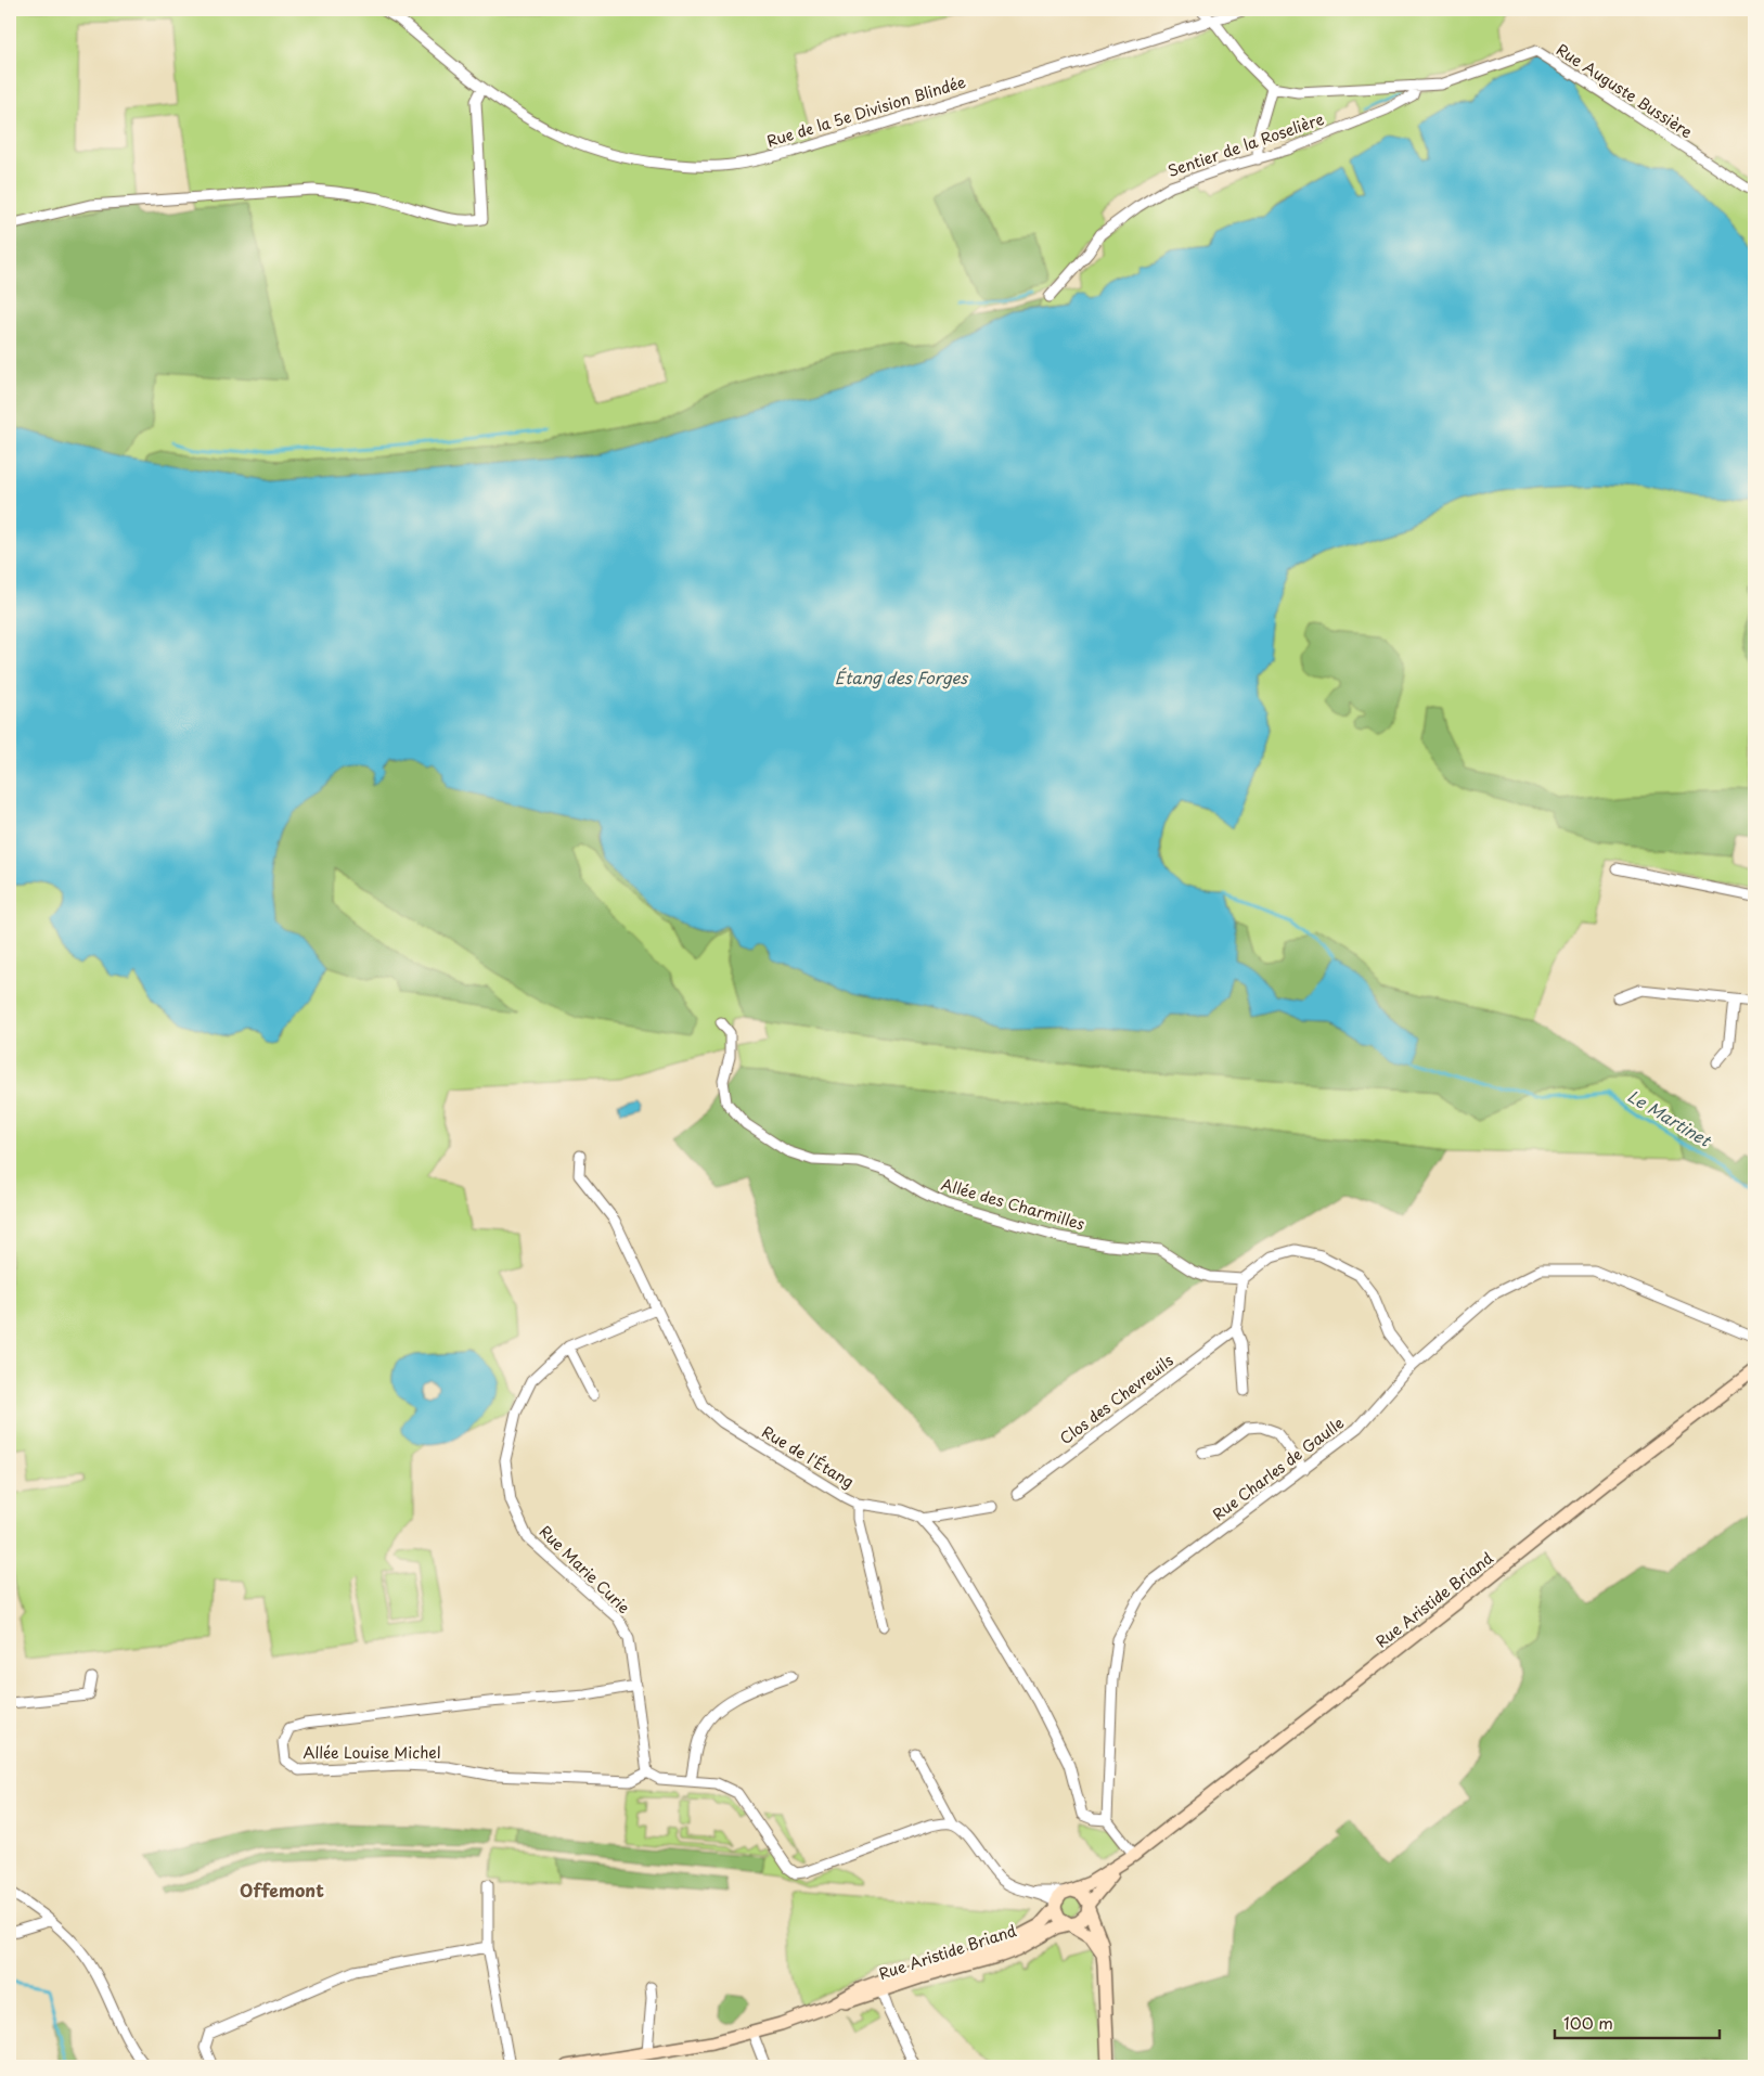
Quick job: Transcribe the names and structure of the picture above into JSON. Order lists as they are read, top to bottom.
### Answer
{
  "streets": {
    "street": [
      "Rue Auguste Bussière",
      "Rue de la 5e Division Blindée",
      "Sentier de la Roselière",
      "Allée des Charmilles",
      "Clos des Chevreuils",
      "Rue de l'Étang",
      "Rue Charles de Gaulle",
      "Rue Marie Curie",
      "Rue Aristide Briand",
      "Allée Louise Michel"
    ]
  },
  "crossings": [
    ["Rue Auguste Bussière", "Sentier de la Roselière"],
    ["Rue de l'Étang", "Rue Charles de Gaulle"],
    ["Rue de l'Étang", "Rue Marie Curie"],
    ["Rue Marie Curie", "Allée Louise Michel"]
  ],
  "districts": ["Offemont"],
  "water": ["Étang des Forges", "Le Martinet"],
  "scale_bar": "100 m"
}
